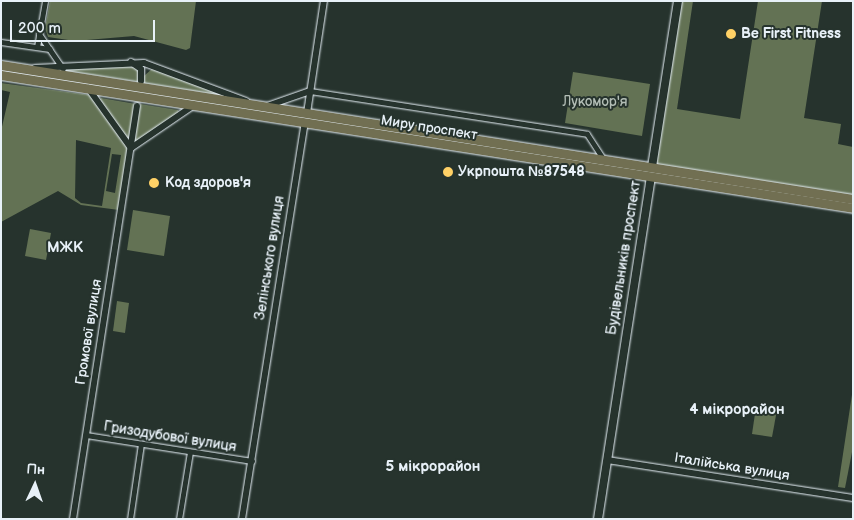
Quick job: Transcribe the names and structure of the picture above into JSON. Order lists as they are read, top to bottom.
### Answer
{
  "streets": {
    "highway": ["Миру проспект"],
    "main road": ["Будівельників проспект"],
    "street": [
      "Зелінського вулиця",
      "Громової вулиця",
      "Гризодубової вулиця",
      "Італійська вулиця"
    ]
  },
  "crossings": [
    ["Миру проспект", "Зелінського вулиця"],
    ["Миру проспект", "Будівельників проспект"],
    ["Зелінського вулиця", "Гризодубової вулиця"],
    ["Будівельників проспект", "Італійська вулиця"],
    ["Громової вулиця", "Гризодубової вулиця"]
  ],
  "districts": ["МЖК", "4 мікрорайон", "5 мікрорайон"],
  "parks": ["Лукомор'я"],
  "places": ["Be First Fitness", "Укрпошта №87548", "Код здоров'я"],
  "scale_bar": "200 m",
  "north": "top"
}
